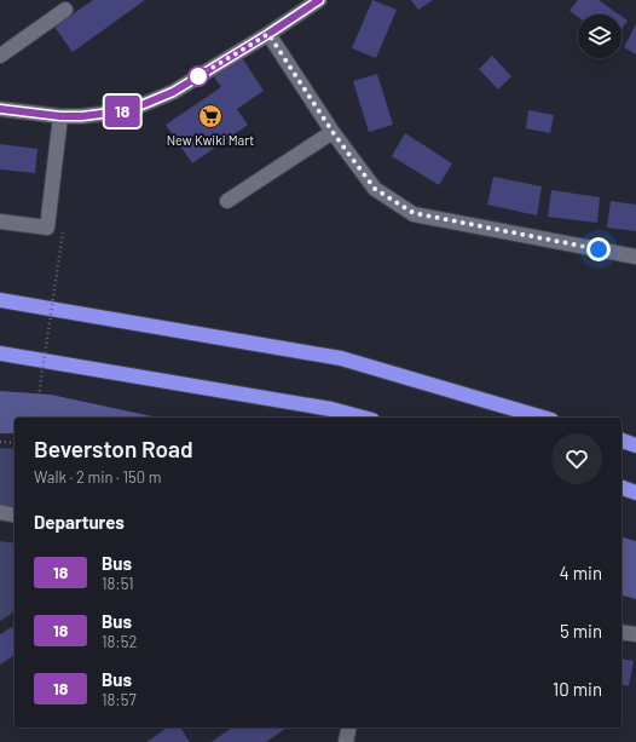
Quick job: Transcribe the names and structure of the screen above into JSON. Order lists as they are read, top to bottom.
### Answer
{
  "places": {
    "supermarket": ["New Kwiki Mart"]
  },
  "lines": ["bus line 18"],
  "page": {
    "on_map": "18",
    "heading": [
      ["Beverston Road", "Walk · 2 min · 150 m"],
      "Departures"
    ],
    "list": [
      {
        "mark": "18",
        "name": "Bus",
        "note": "18:51",
        "value": "4 min"
      },
      {
        "mark": "18",
        "name": "Bus",
        "note": "18:52",
        "value": "5 min"
      },
      {
        "mark": "18",
        "name": "Bus",
        "note": "18:57",
        "value": "10 min"
      }
    ]
  }
}
